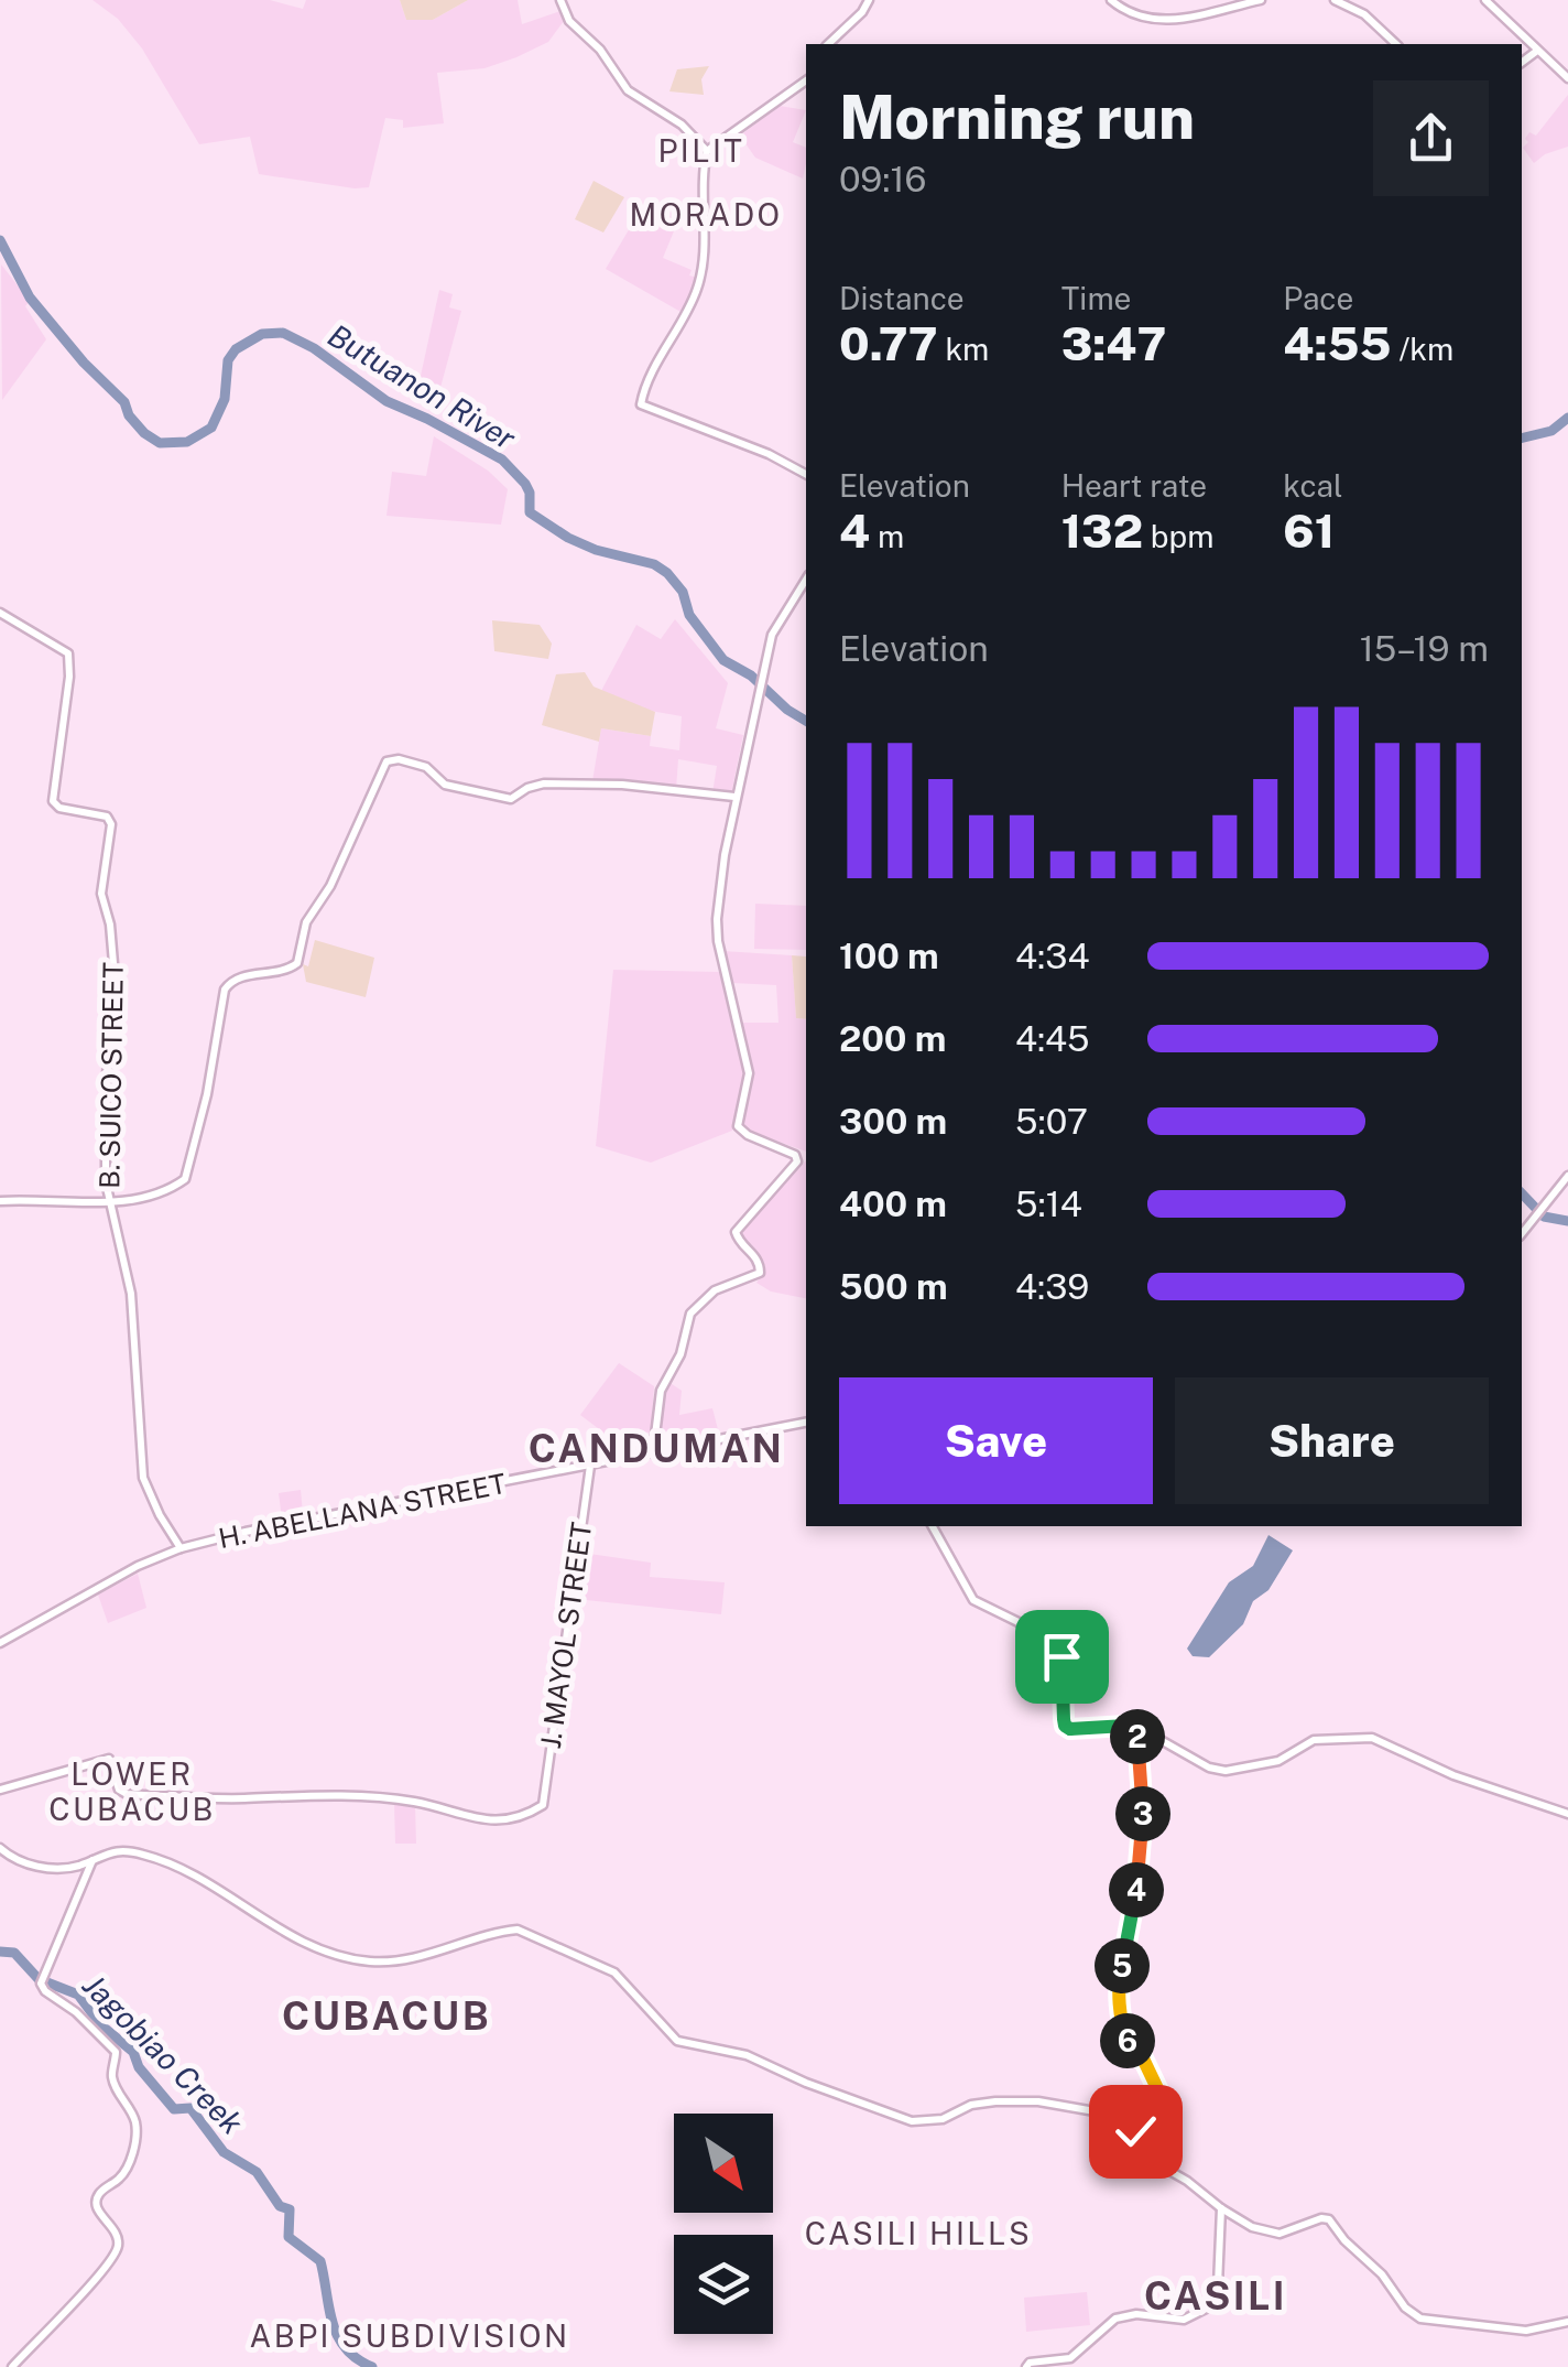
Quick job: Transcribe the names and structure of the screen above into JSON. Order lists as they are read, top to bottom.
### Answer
{
  "streets": {
    "street": ["B. SUICO STREET", "H. ABELLANA STREET", "J. MAYOL STREET"]
  },
  "crossings": [
    ["B. SUICO STREET", "H. ABELLANA STREET"],
    ["H. ABELLANA STREET", "J. MAYOL STREET"]
  ],
  "districts": [
    "PILIT",
    "MORADO",
    "CANDUMAN",
    "LOWER CUBACUB",
    "CUBACUB",
    "CASILI HILLS",
    "CASILI",
    "ABPI SUBDIVISION"
  ],
  "water": ["Butuanon River", "Jagobiao Creek"],
  "north": "bottom right",
  "page": {
    "heading": ["Morning run", "09:16"],
    "stats": [
      ["Distance", "0.77 km"],
      ["Time", "3:47"],
      ["Pace", "4:55 /km"],
      ["Elevation", "4 m"],
      ["Heart rate", "132 bpm"],
      ["kcal", "61"]
    ],
    "chart": ["Elevation", "15–19 m"],
    "list": [
      {
        "name": "100 m",
        "note": "4:34"
      },
      {
        "name": "200 m",
        "note": "4:45"
      },
      {
        "name": "300 m",
        "note": "5:07"
      },
      {
        "name": "400 m",
        "note": "5:14"
      },
      {
        "name": "500 m",
        "note": "4:39"
      }
    ],
    "buttons": ["Save", "Share"],
    "pins": [
      "2",
      "3",
      "4",
      "5",
      "6"
    ]
  }
}
